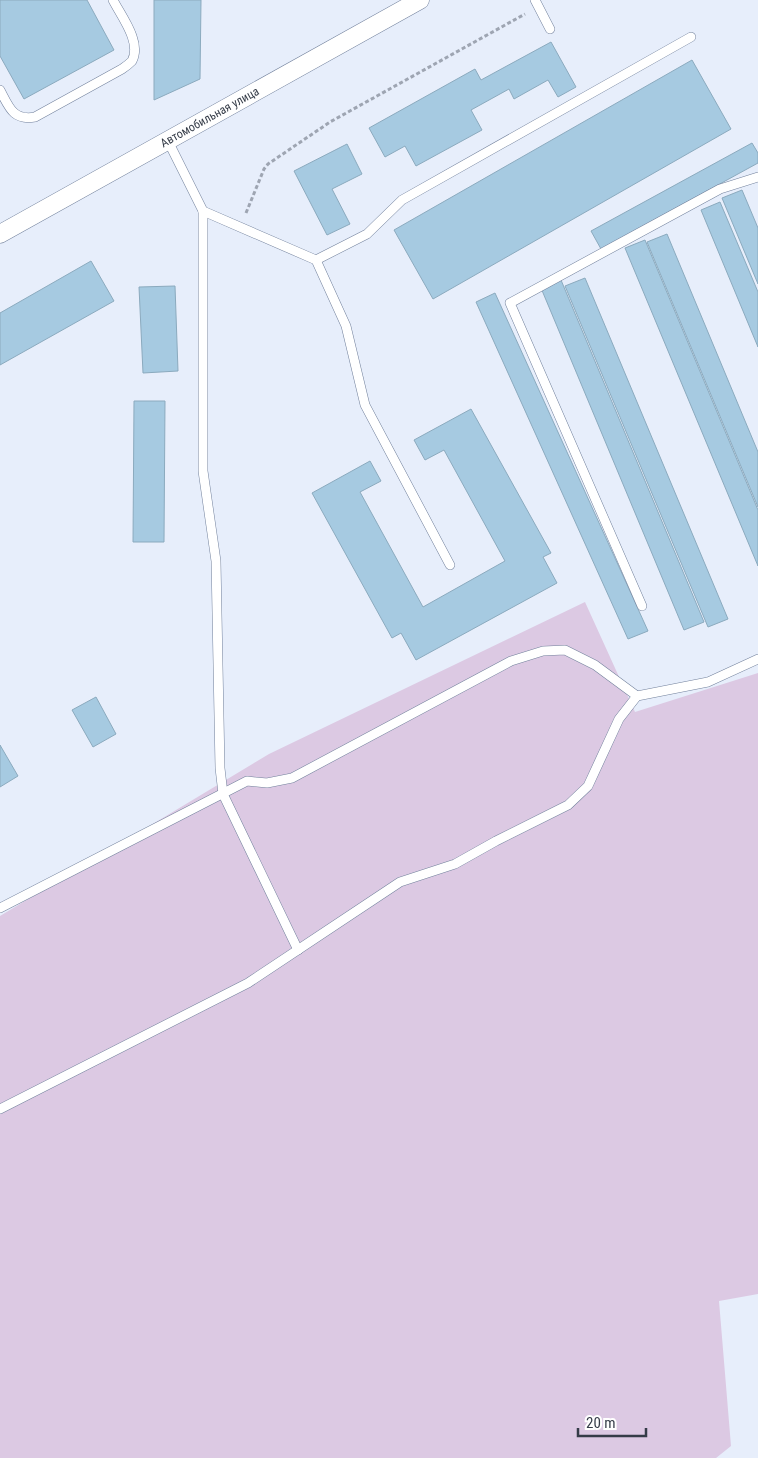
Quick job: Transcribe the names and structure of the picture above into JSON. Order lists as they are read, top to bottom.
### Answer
{
  "streets": {
    "street": ["Автомобильная улица"]
  },
  "scale_bar": "20 m"
}
